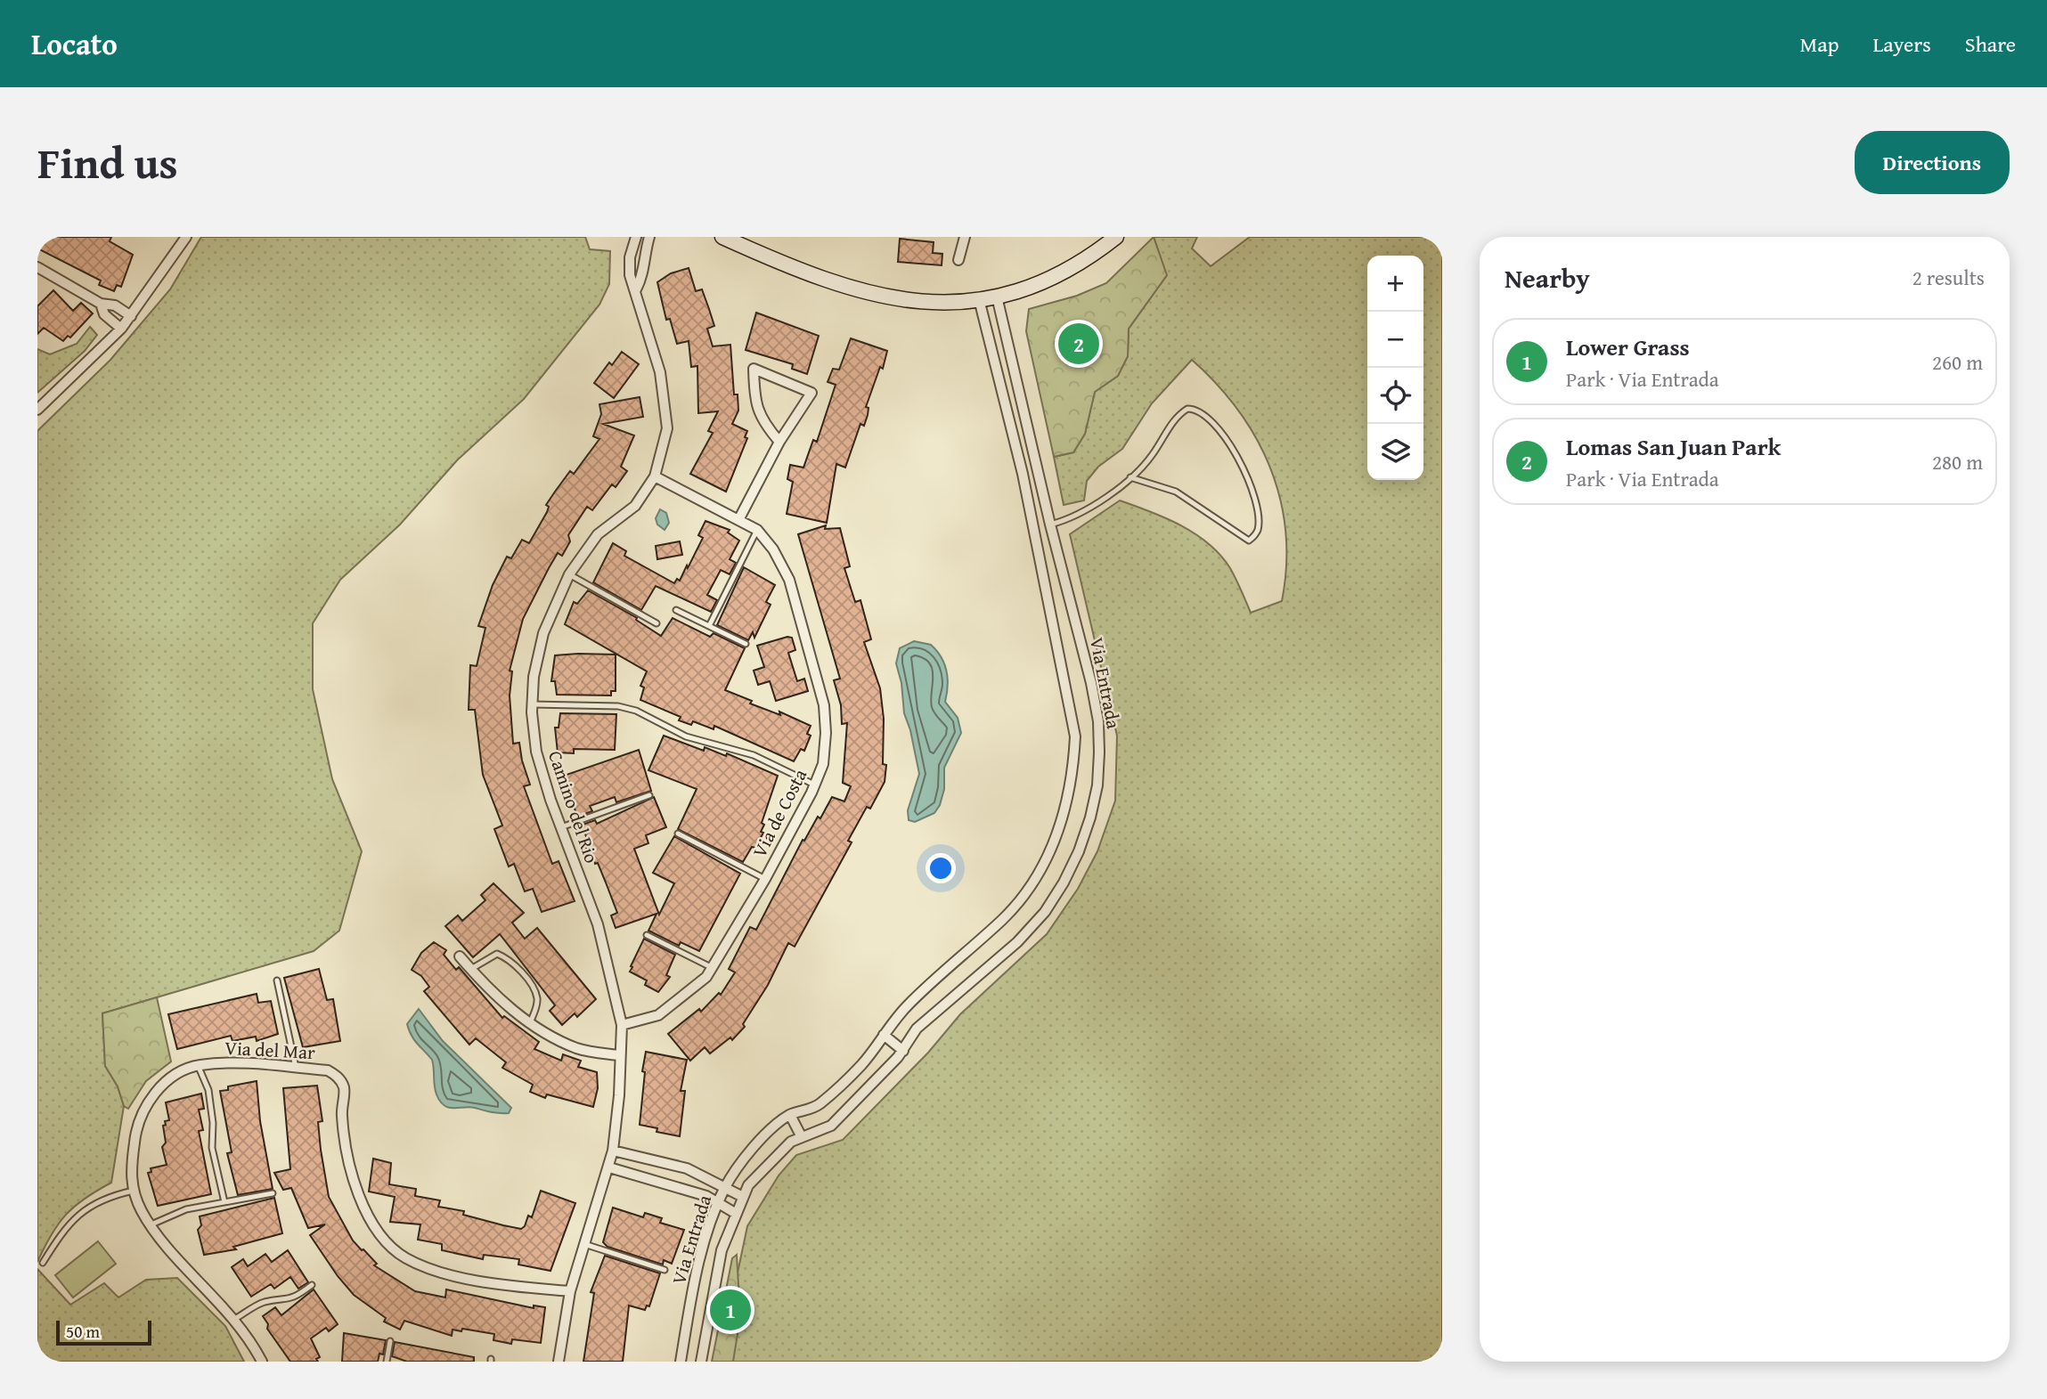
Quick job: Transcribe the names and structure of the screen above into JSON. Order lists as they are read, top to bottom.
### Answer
{
  "streets": {
    "street": [
      "Via Entrada",
      "Camino del Rio",
      "Via de Costa",
      "Via del Mar"
    ]
  },
  "crossings": [
    ["Camino del Rio", "Via de Costa"],
    ["Camino del Rio", "Via del Mar"]
  ],
  "scale_bar": "50 m",
  "page": {
    "header": "Locato",
    "nav": ["Map", "Layers", "Share"],
    "title": "Find us",
    "buttons": "Directions",
    "heading": ["Nearby", "2 results"],
    "map_buttons": ["+", "−"],
    "list": [
      {
        "mark": "1",
        "name": "Lower Grass",
        "note": "Park · Via Entrada",
        "value": "260 m"
      },
      {
        "mark": "2",
        "name": "Lomas San Juan Park",
        "note": "Park · Via Entrada",
        "value": "280 m"
      }
    ],
    "pins": ["2", "1"],
    "scale": "50 m"
  }
}
